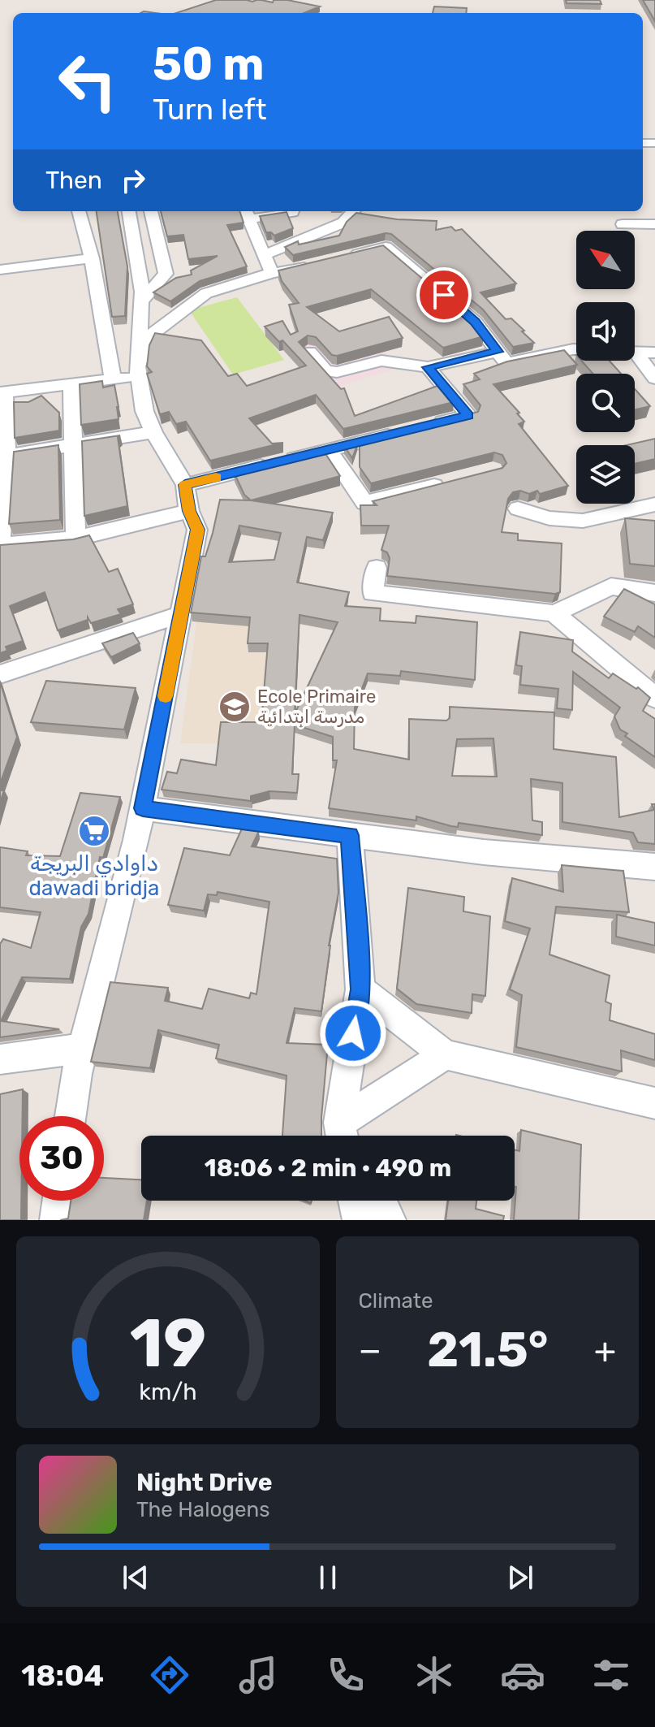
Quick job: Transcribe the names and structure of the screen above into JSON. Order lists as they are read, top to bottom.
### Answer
{
  "places": {
    "school or university": ["Ecole Primaire مدرسة ابتدائية"],
    "supermarket": ["داوادي البريجة dawadi bridja"]
  },
  "north": "top left",
  "page": {
    "turn": ["50 m", "Turn left"],
    "then": "Then",
    "limit": "30",
    "trip": "18:06 · 2 min · 490 m",
    "tile": "Climate",
    "heat": ["−", "21.5°", "+"],
    "song": ["Night Drive", "The Halogens"],
    "tabs": "18:04",
    "gauge": ["19", "km/h"]
  }
}
